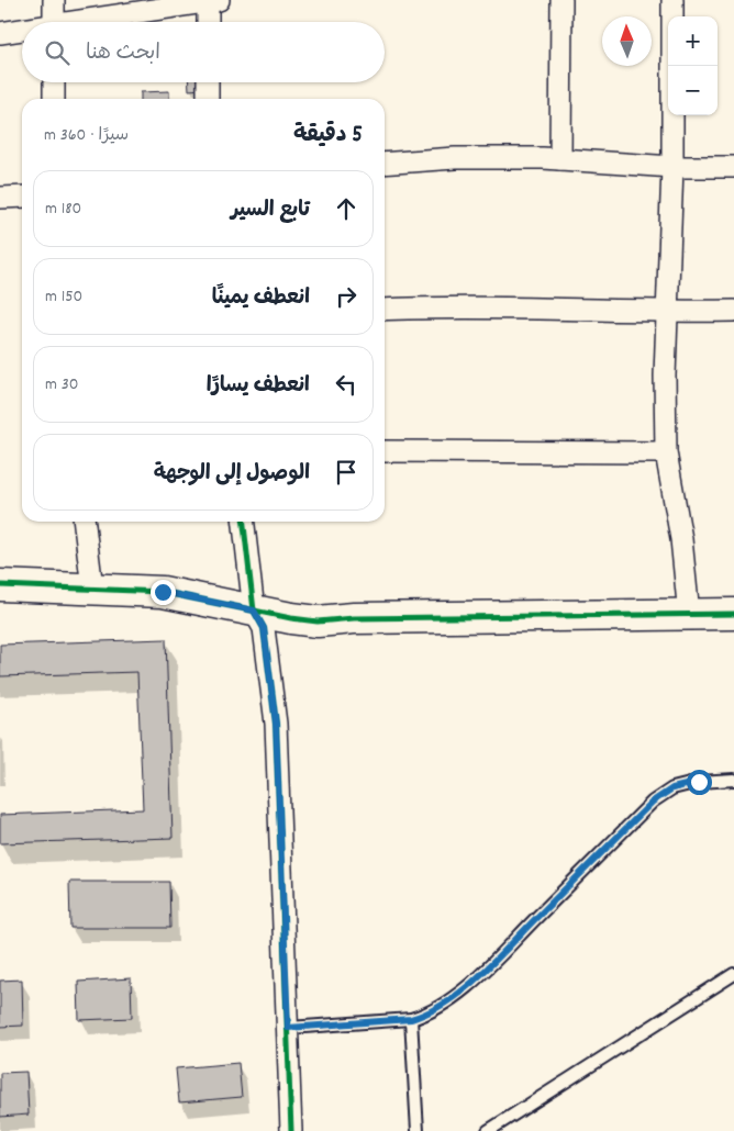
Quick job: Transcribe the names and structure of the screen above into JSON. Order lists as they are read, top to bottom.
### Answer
{
  "north": "top",
  "page": {
    "map_buttons": ["+", "−"],
    "search": "ابحث هنا",
    "heading": ["5 دقيقة", "سيرًا · 360 m"],
    "list": [
      ["تابع السير", "180 m"],
      ["انعطف يمينًا", "150 m"],
      ["انعطف يسارًا", "30 m"],
      "الوصول إلى الوجهة"
    ]
  }
}
